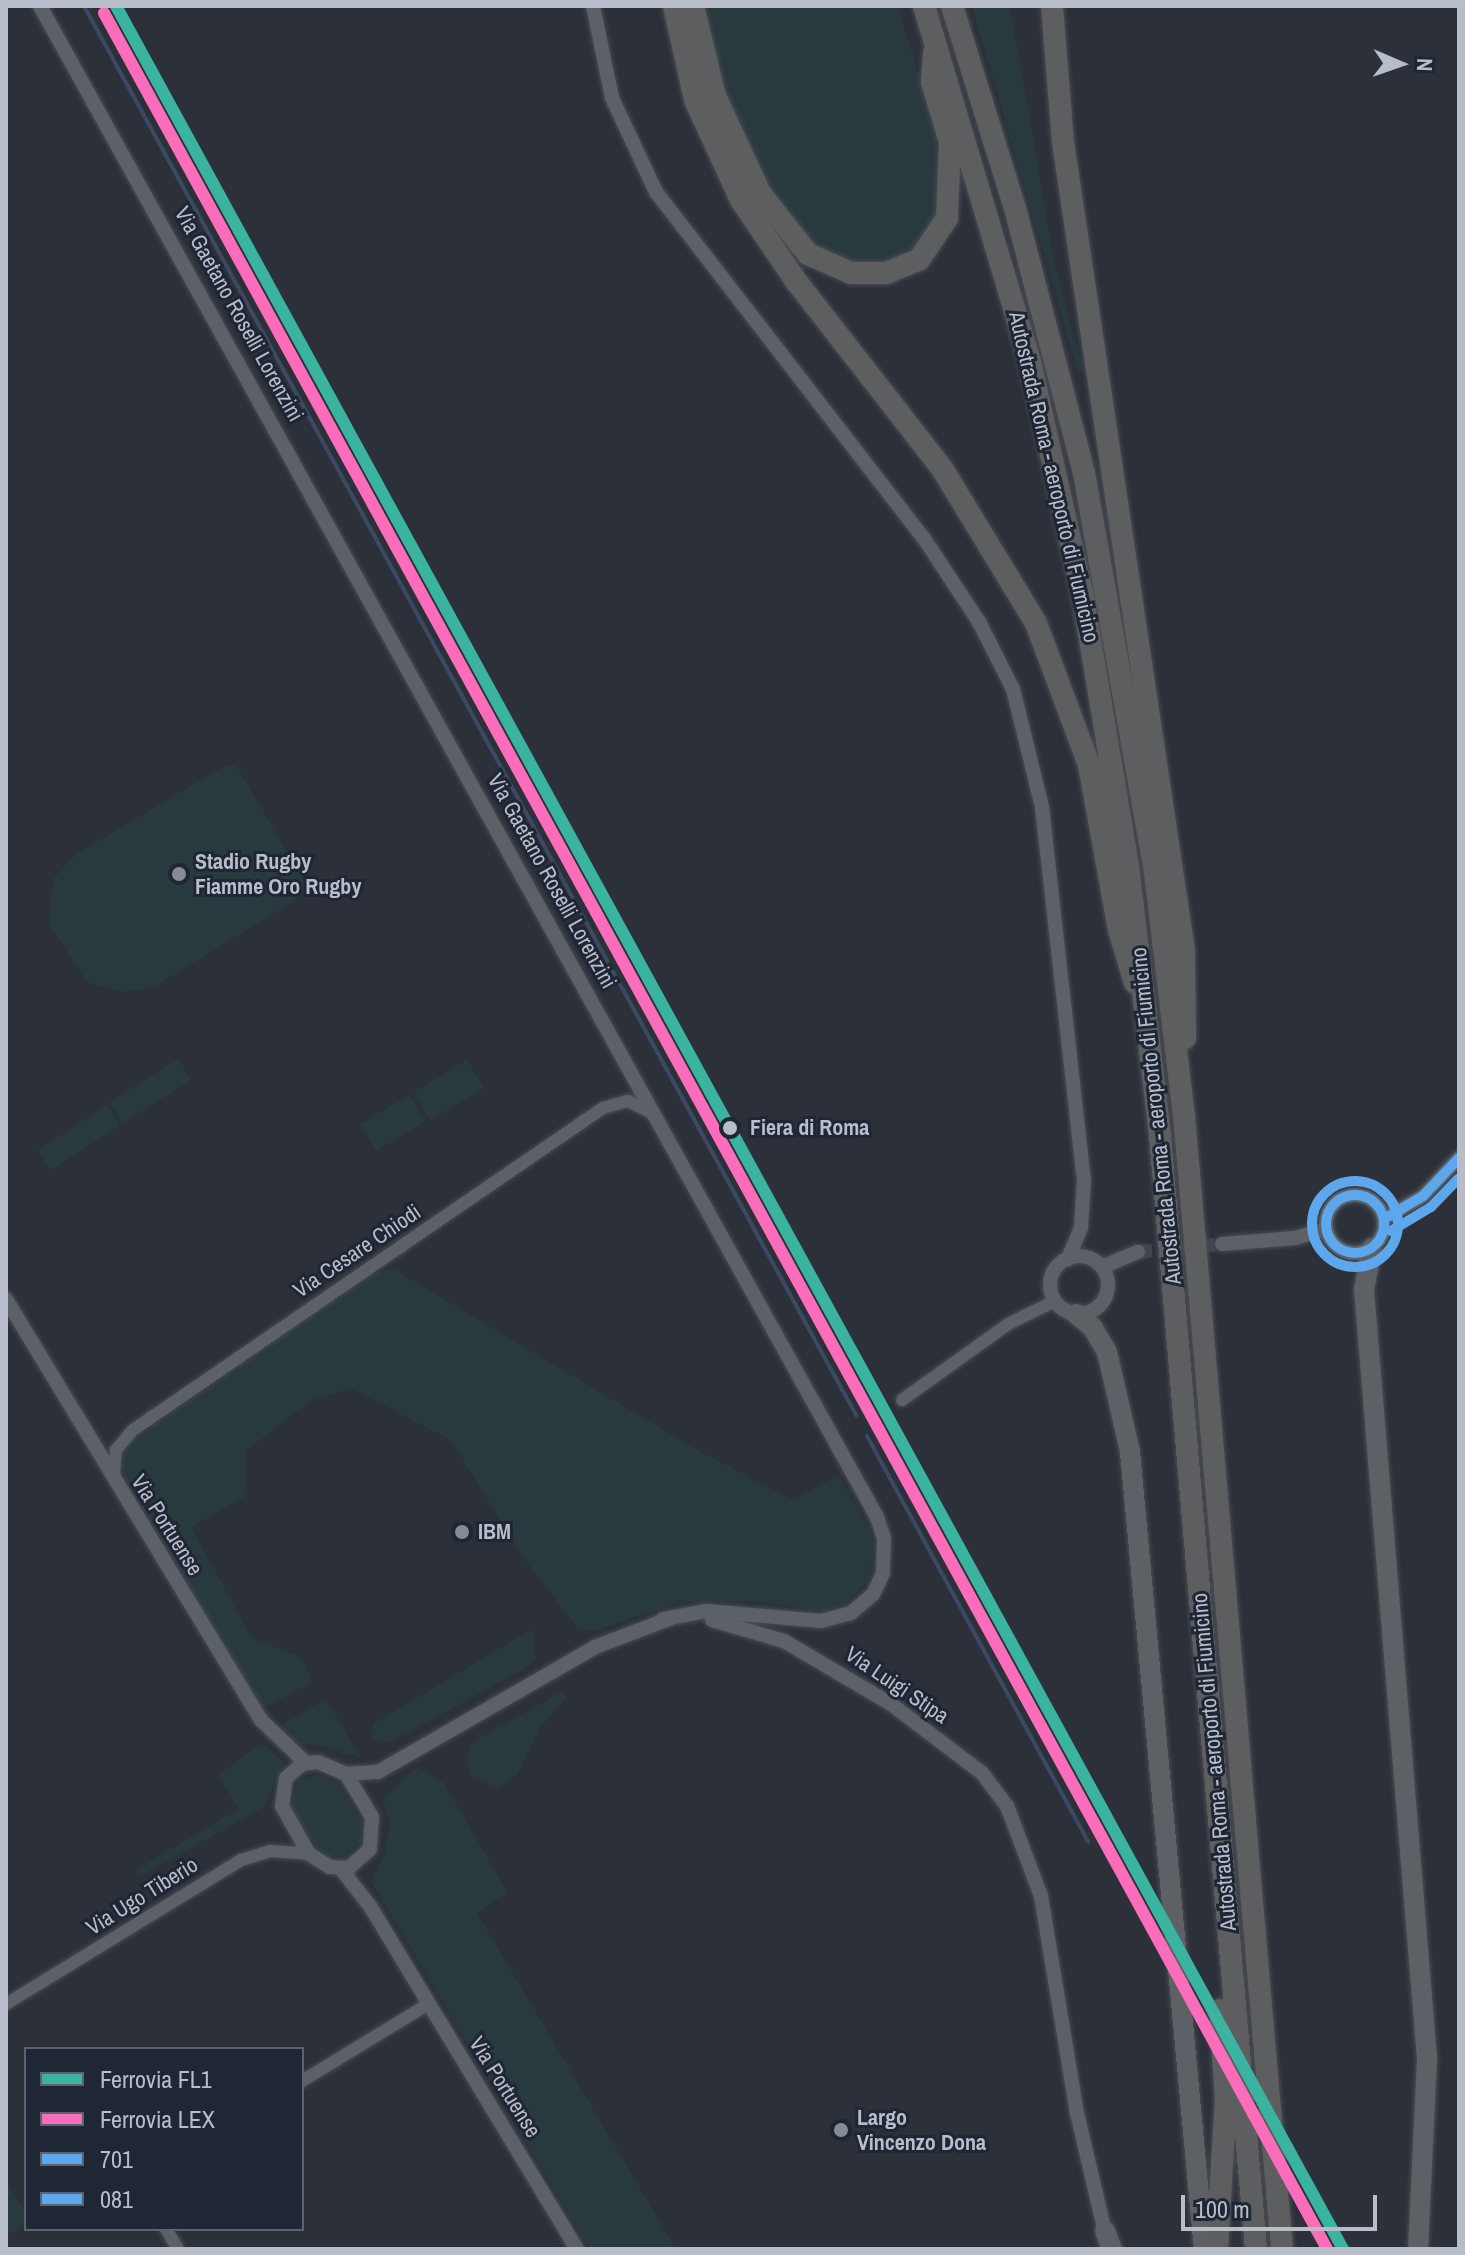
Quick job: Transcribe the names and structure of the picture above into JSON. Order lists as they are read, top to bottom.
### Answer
{
  "streets": {
    "highway": ["Autostrada Roma - aeroporto di Fiumicino"],
    "street": [
      "Via Gaetano Roselli Lorenzini",
      "Via Cesare Chiodi",
      "Via Portuense",
      "Via Luigi Stipa",
      "Via Ugo Tiberio"
    ]
  },
  "crossings": [
    ["Via Gaetano Roselli Lorenzini", "Via Cesare Chiodi"],
    ["Via Gaetano Roselli Lorenzini", "Via Luigi Stipa"],
    ["Via Cesare Chiodi", "Via Portuense"],
    ["Via Portuense", "Via Luigi Stipa"],
    ["Via Portuense", "Via Ugo Tiberio"],
    ["Via Luigi Stipa", "Via Ugo Tiberio"]
  ],
  "places": [
    "Stadio Rugby Fiamme Oro Rugby",
    "Fiera di Roma",
    "IBM",
    "Largo Vincenzo Dona"
  ],
  "lines": [
    "rail line FL1",
    "rail line LEX",
    "transit line 701",
    "transit line 081"
  ],
  "legend": [
    "Ferrovia FL1",
    "Ferrovia LEX",
    "701",
    "081"
  ],
  "scale_bar": "100 m",
  "north": "right"
}
